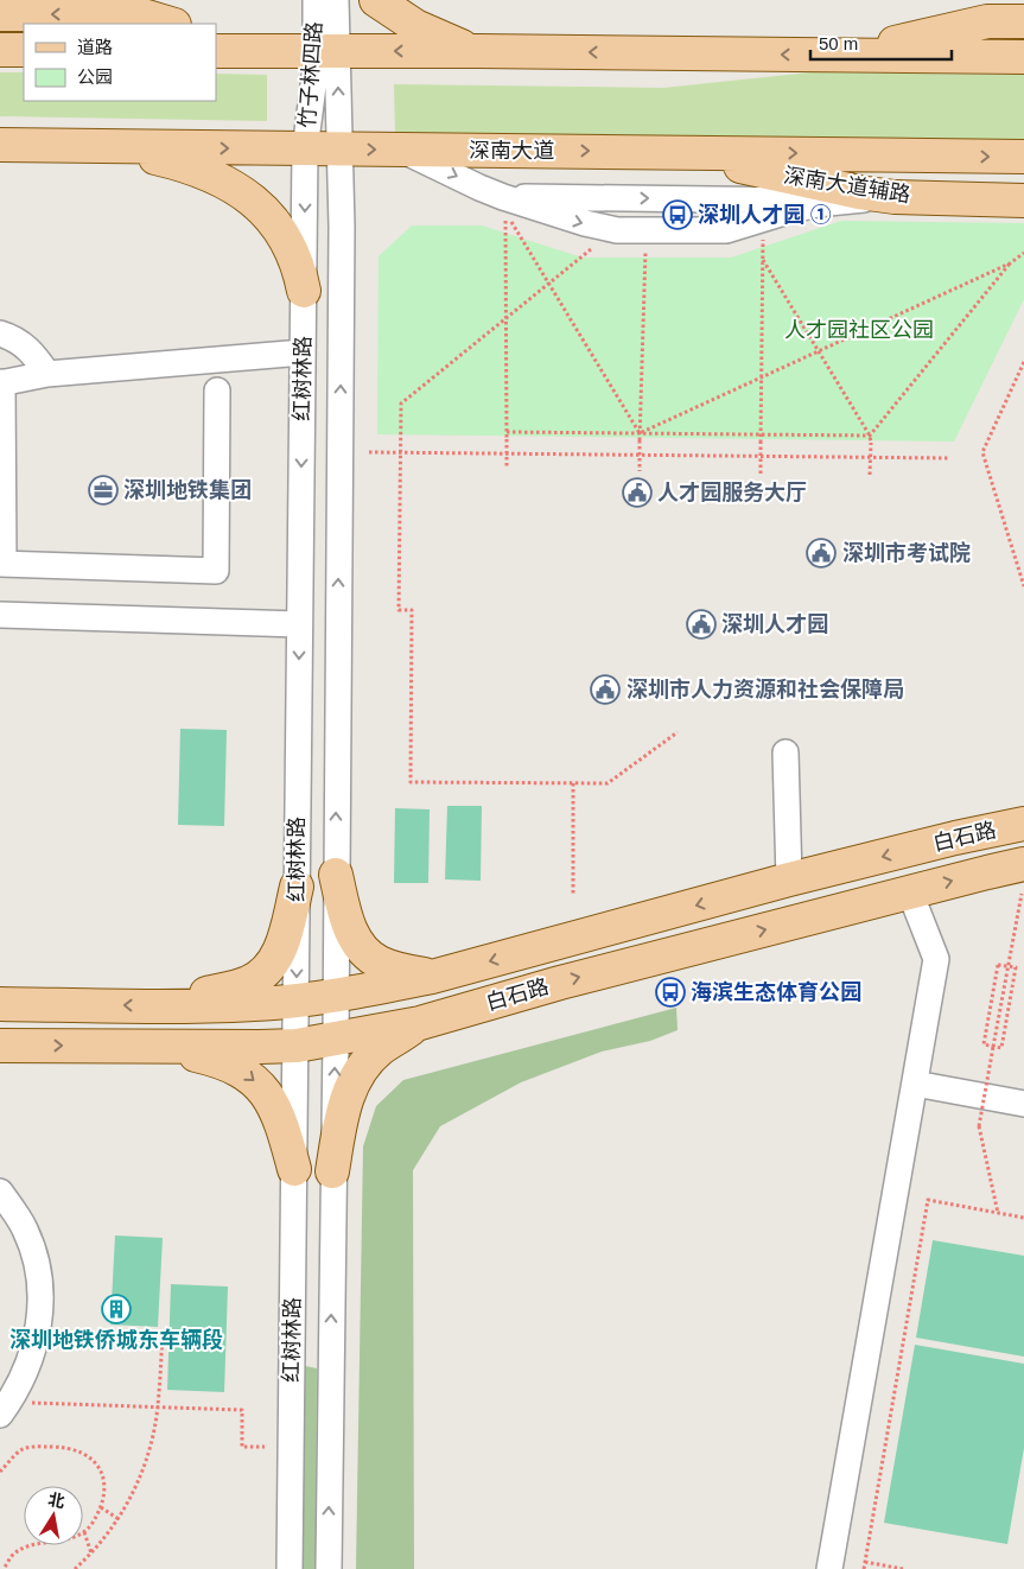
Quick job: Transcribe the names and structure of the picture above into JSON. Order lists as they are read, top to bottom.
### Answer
{
  "streets": {
    "main road": ["深南大道", "深南大道辅路", "白石路"],
    "street": ["竹子林四路", "红树林路"]
  },
  "crossings": [
    ["竹子林四路", "深南大道"],
    ["竹子林四路", "红树林路"],
    ["深南大道", "深南大道辅路"],
    ["深南大道", "红树林路"],
    ["红树林路", "白石路"]
  ],
  "parks": ["人才园社区公园"],
  "places": {
    "bus stop": ["深圳人才园 ①", "海滨生态体育公园"],
    "office": ["深圳地铁集团"],
    "public building": [
      "人才园服务大厅",
      "深圳市考试院",
      "深圳人才园",
      "深圳市人力资源和社会保障局"
    ],
    "building": ["深圳地铁侨城东车辆段"]
  },
  "legend": ["道路", "公园"],
  "scale_bar": "50 m",
  "north": "top"
}
